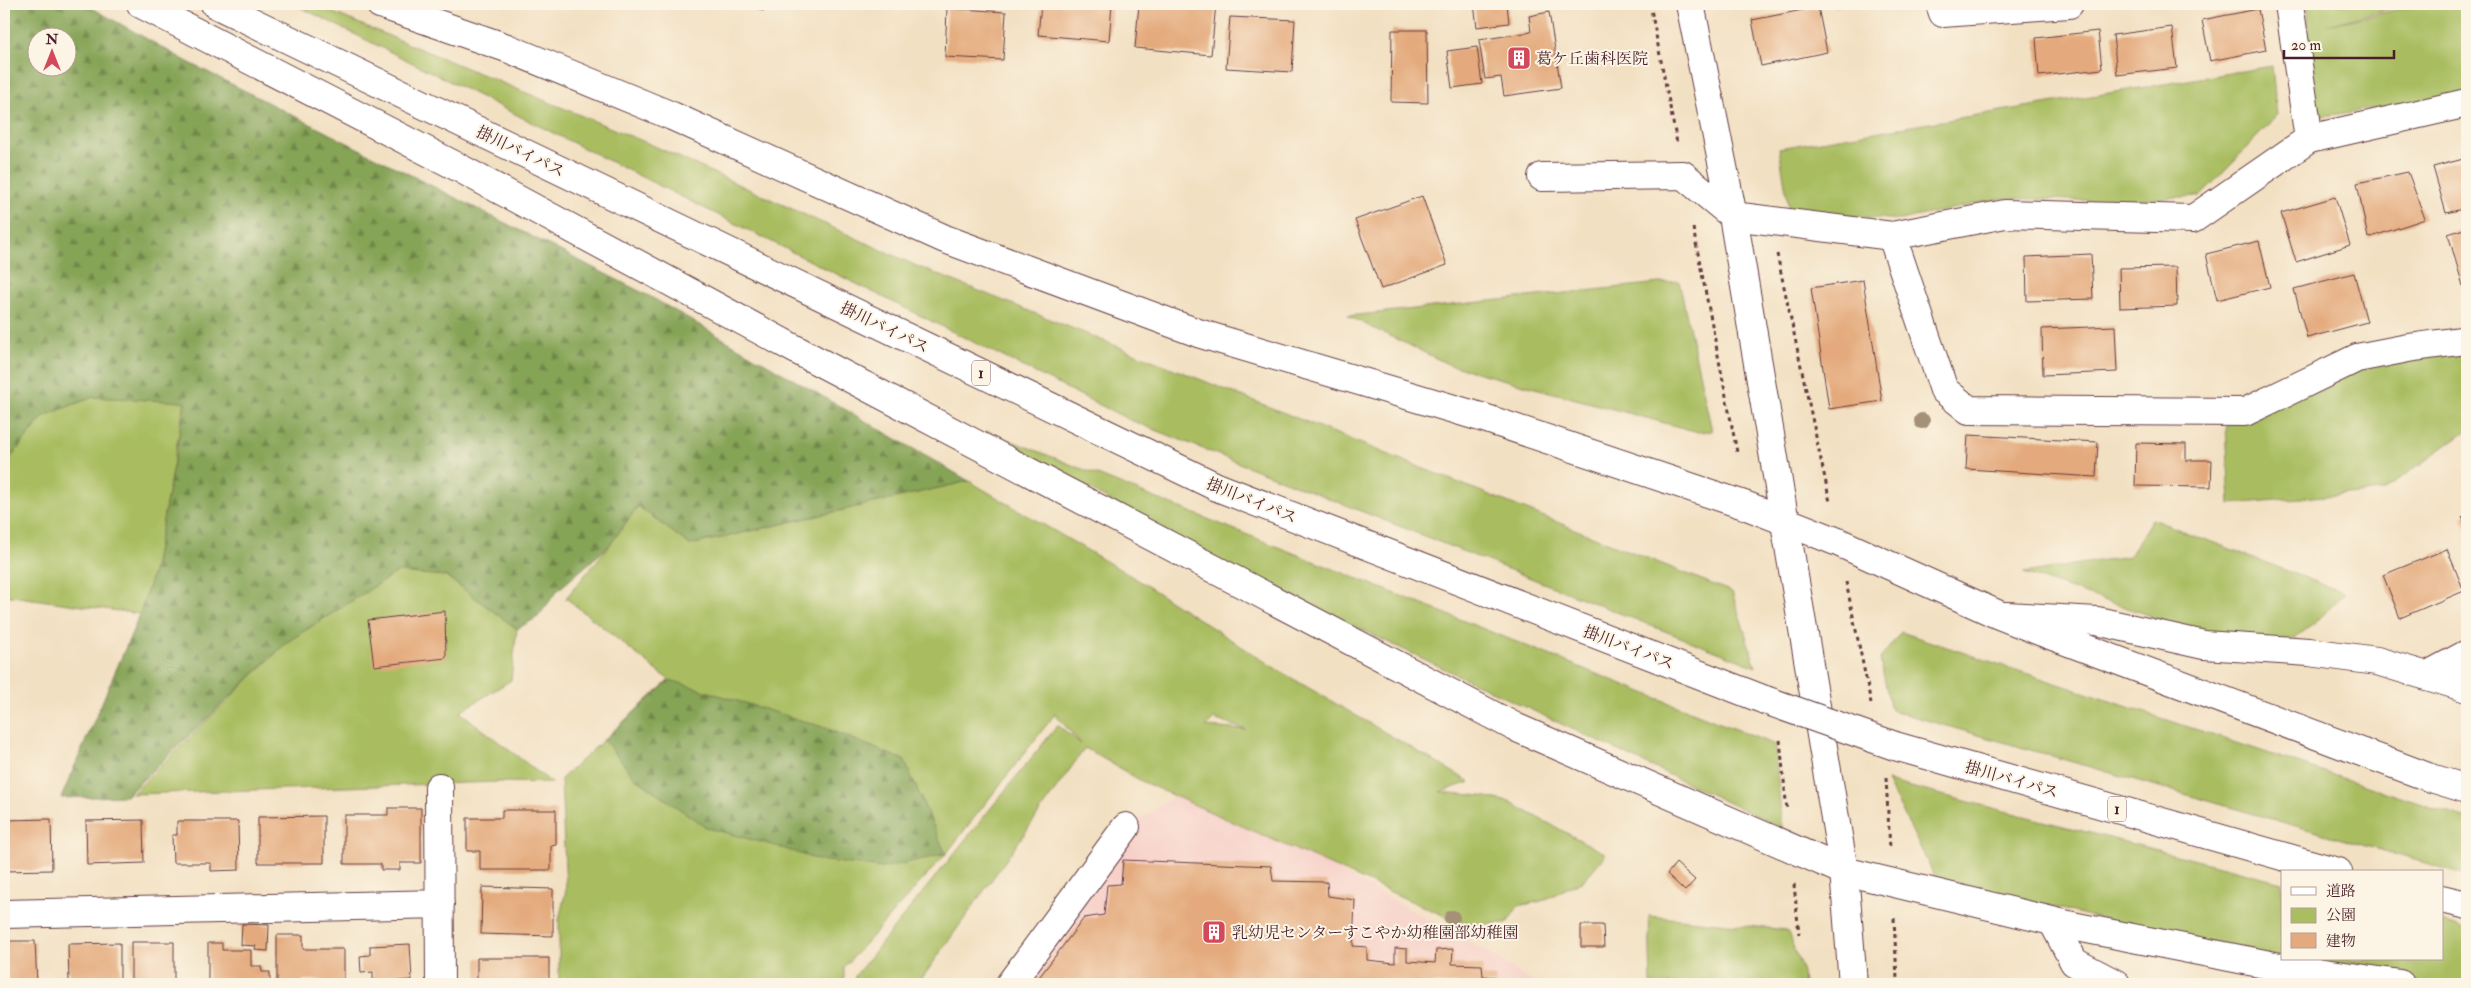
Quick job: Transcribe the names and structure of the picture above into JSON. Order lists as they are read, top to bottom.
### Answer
{
  "streets": {
    "main road": ["掛川バイパス", "1"]
  },
  "places": {
    "building": ["葛ケ丘歯科医院", "乳幼児センターすこやか幼稚園部幼稚園"]
  },
  "legend": ["道路", "公園", "建物"],
  "scale_bar": "20 m",
  "north": "top"
}
